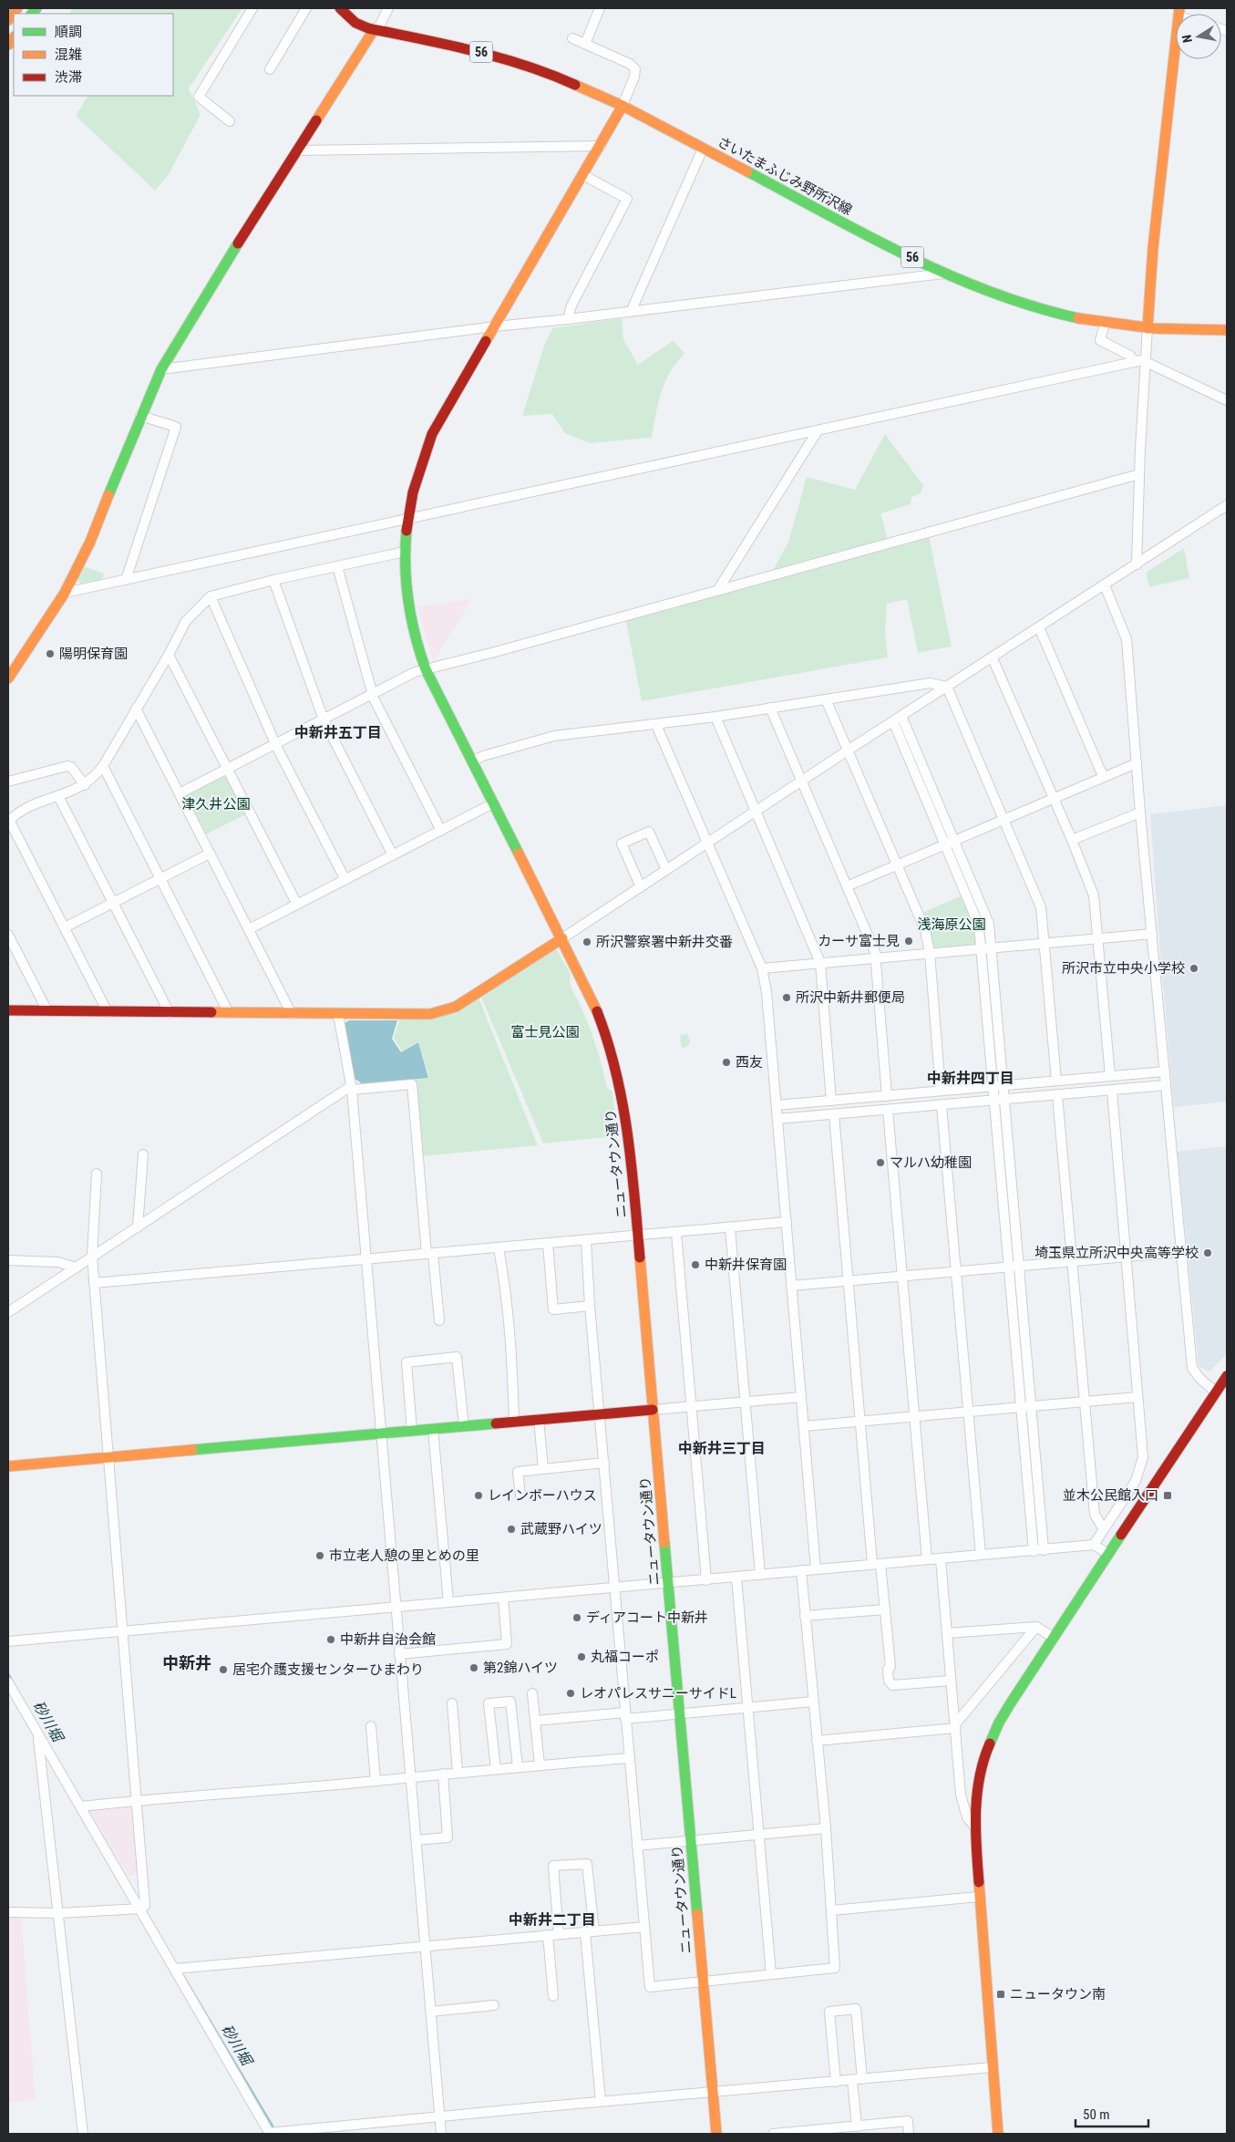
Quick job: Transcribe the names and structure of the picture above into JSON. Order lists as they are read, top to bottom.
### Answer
{
  "streets": {
    "street": ["56", "さいたまふじみ野所沢線", "ニュータウン通り"]
  },
  "crossings": [
    ["さいたまふじみ野所沢線", "ニュータウン通り"]
  ],
  "districts": [
    "中新井五丁目",
    "中新井四丁目",
    "中新井三丁目",
    "中新井",
    "中新井二丁目"
  ],
  "water": ["砂川堀"],
  "parks": ["津久井公園", "浅海原公園", "富士見公園"],
  "places": {
    "other": [
      "陽明保育園",
      "カーサ富士見",
      "所沢警察署中新井交番",
      "所沢市立中央小学校",
      "所沢中新井郵便局",
      "西友",
      "マルハ幼稚園",
      "埼玉県立所沢中央高等学校",
      "中新井保育園",
      "レインボーハウス",
      "武蔵野ハイツ",
      "市立老人憩の里とめの里",
      "ディアコート中新井",
      "中新井自治会館",
      "丸福コーポ",
      "第2錦ハイツ",
      "居宅介護支援センターひまわり",
      "レオパレスサニーサイドL"
    ],
    "transit": ["並木公民館入口", "ニュータウン南"]
  },
  "legend": ["順調", "混雑", "渋滞"],
  "scale_bar": "50 m",
  "north": "left"
}
